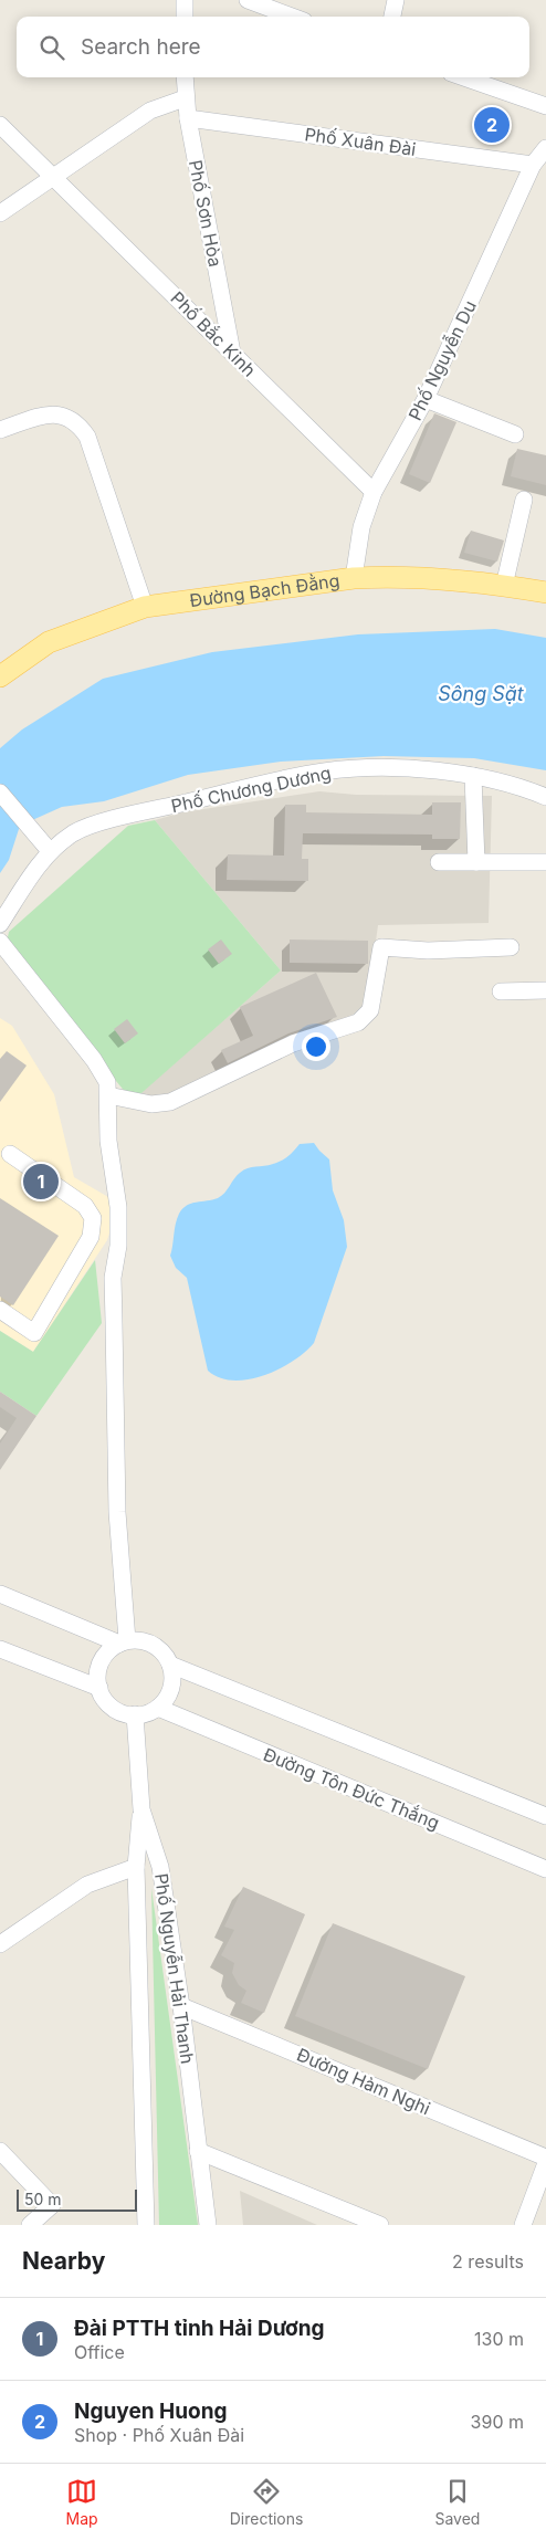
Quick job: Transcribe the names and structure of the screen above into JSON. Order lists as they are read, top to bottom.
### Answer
{
  "streets": {
    "main road": ["Đường Bạch Đằng"],
    "street": [
      "Phố Xuân Đài",
      "Phố Sơn Hòa",
      "Phố Bắc Kinh",
      "Phố Nguyễn Du",
      "Phố Chương Dương",
      "Đường Tôn Đức Thắng",
      "Phố Nguyễn Hải Thanh",
      "Đường Hàm Nghi"
    ]
  },
  "crossings": [
    ["Phố Xuân Đài", "Phố Sơn Hòa"],
    ["Phố Xuân Đài", "Phố Nguyễn Du"],
    ["Phố Sơn Hòa", "Phố Bắc Kinh"],
    ["Phố Bắc Kinh", "Phố Nguyễn Du"],
    ["Phố Nguyễn Du", "Đường Bạch Đằng"],
    ["Đường Tôn Đức Thắng", "Phố Nguyễn Hải Thanh"],
    ["Phố Nguyễn Hải Thanh", "Đường Hàm Nghi"]
  ],
  "water": ["Sông Sặt"],
  "scale_bar": "50 m",
  "page": {
    "search": "Search here",
    "pins": ["2", "1"],
    "scale": "50 m",
    "heading": ["Nearby", "2 results"],
    "list": [
      {
        "mark": "1",
        "name": "Đài PTTH tỉnh Hải Dương",
        "note": "Office",
        "value": "130 m"
      },
      {
        "mark": "2",
        "name": "Nguyen Huong",
        "note": "Shop · Phố Xuân Đài",
        "value": "390 m"
      }
    ],
    "nav": ["Map", "Directions", "Saved"]
  }
}
